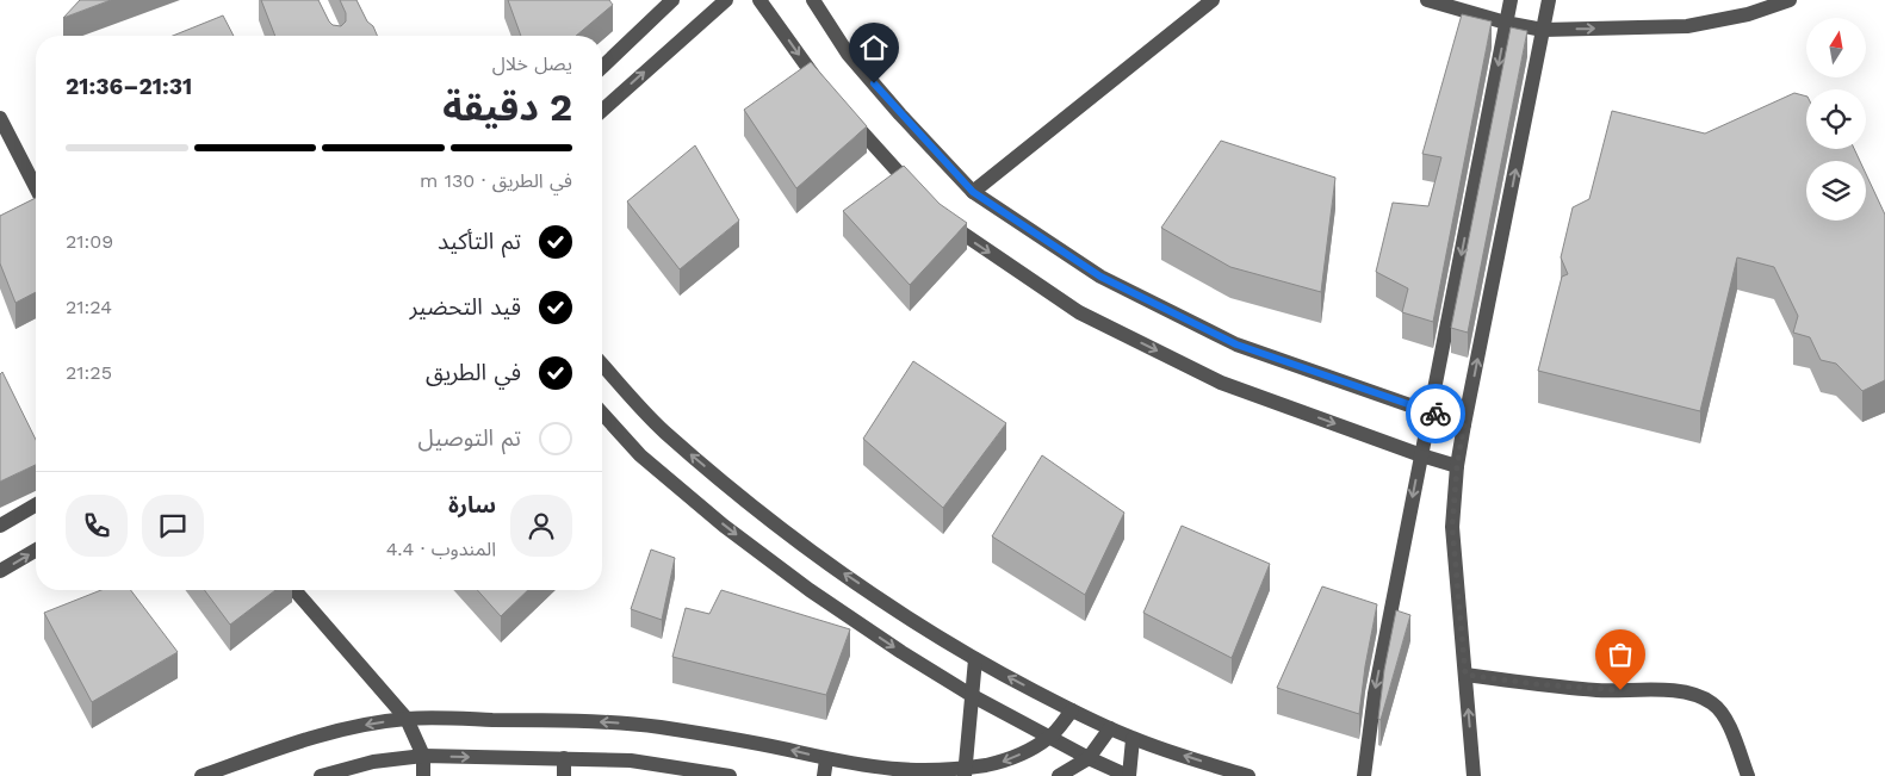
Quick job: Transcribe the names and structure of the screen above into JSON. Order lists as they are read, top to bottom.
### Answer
{
  "north": "top",
  "page": {
    "heading": ["2 دقيقة", "يصل خلال", "21:31–21:36"],
    "panel": ["سارة", "المندوب · 4.4"],
    "bar": "في الطريق · 130 m",
    "list": [
      ["تم التأكيد", "21:09"],
      ["قيد التحضير", "21:24"],
      ["في الطريق", "21:25"],
      "تم التوصيل"
    ]
  }
}
